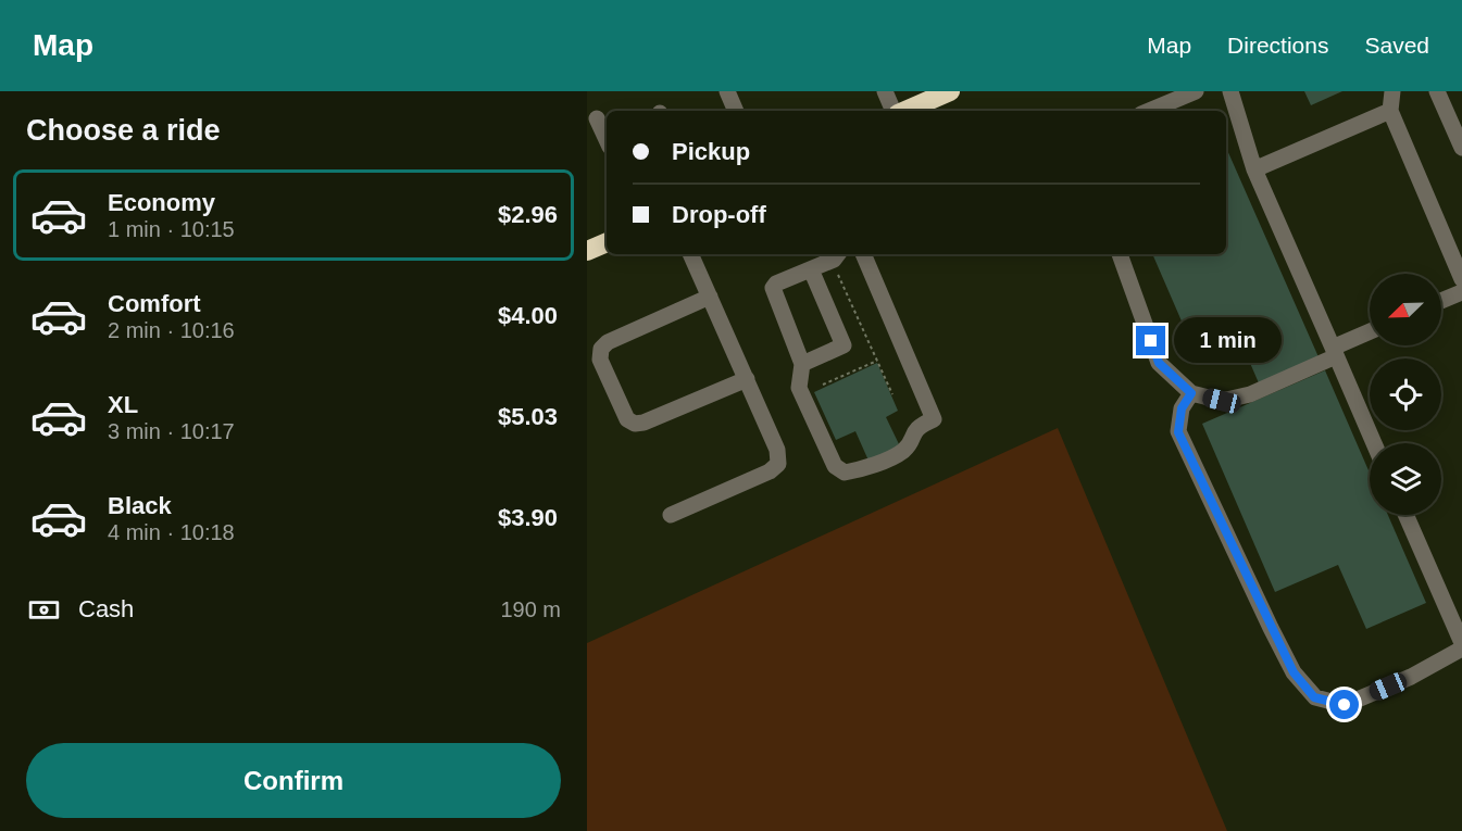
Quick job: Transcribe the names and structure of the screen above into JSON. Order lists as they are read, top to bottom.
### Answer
{
  "north": "bottom left",
  "page": {
    "header": "Map",
    "nav": ["Map", "Directions", "Saved"],
    "heading": "Choose a ride",
    "banner": ["Pickup", "Drop-off"],
    "list": [
      {
        "name": "Economy",
        "note": "1 min · 10:15",
        "value": "$2.96"
      },
      {
        "name": "Comfort",
        "note": "2 min · 10:16",
        "value": "$4.00"
      },
      {
        "name": "XL",
        "note": "3 min · 10:17",
        "value": "$5.03"
      },
      {
        "name": "Black",
        "note": "4 min · 10:18",
        "value": "$3.90"
      }
    ],
    "bubble": "1 min",
    "pay": ["Cash", "190 m"],
    "buttons": "Confirm"
  }
}
